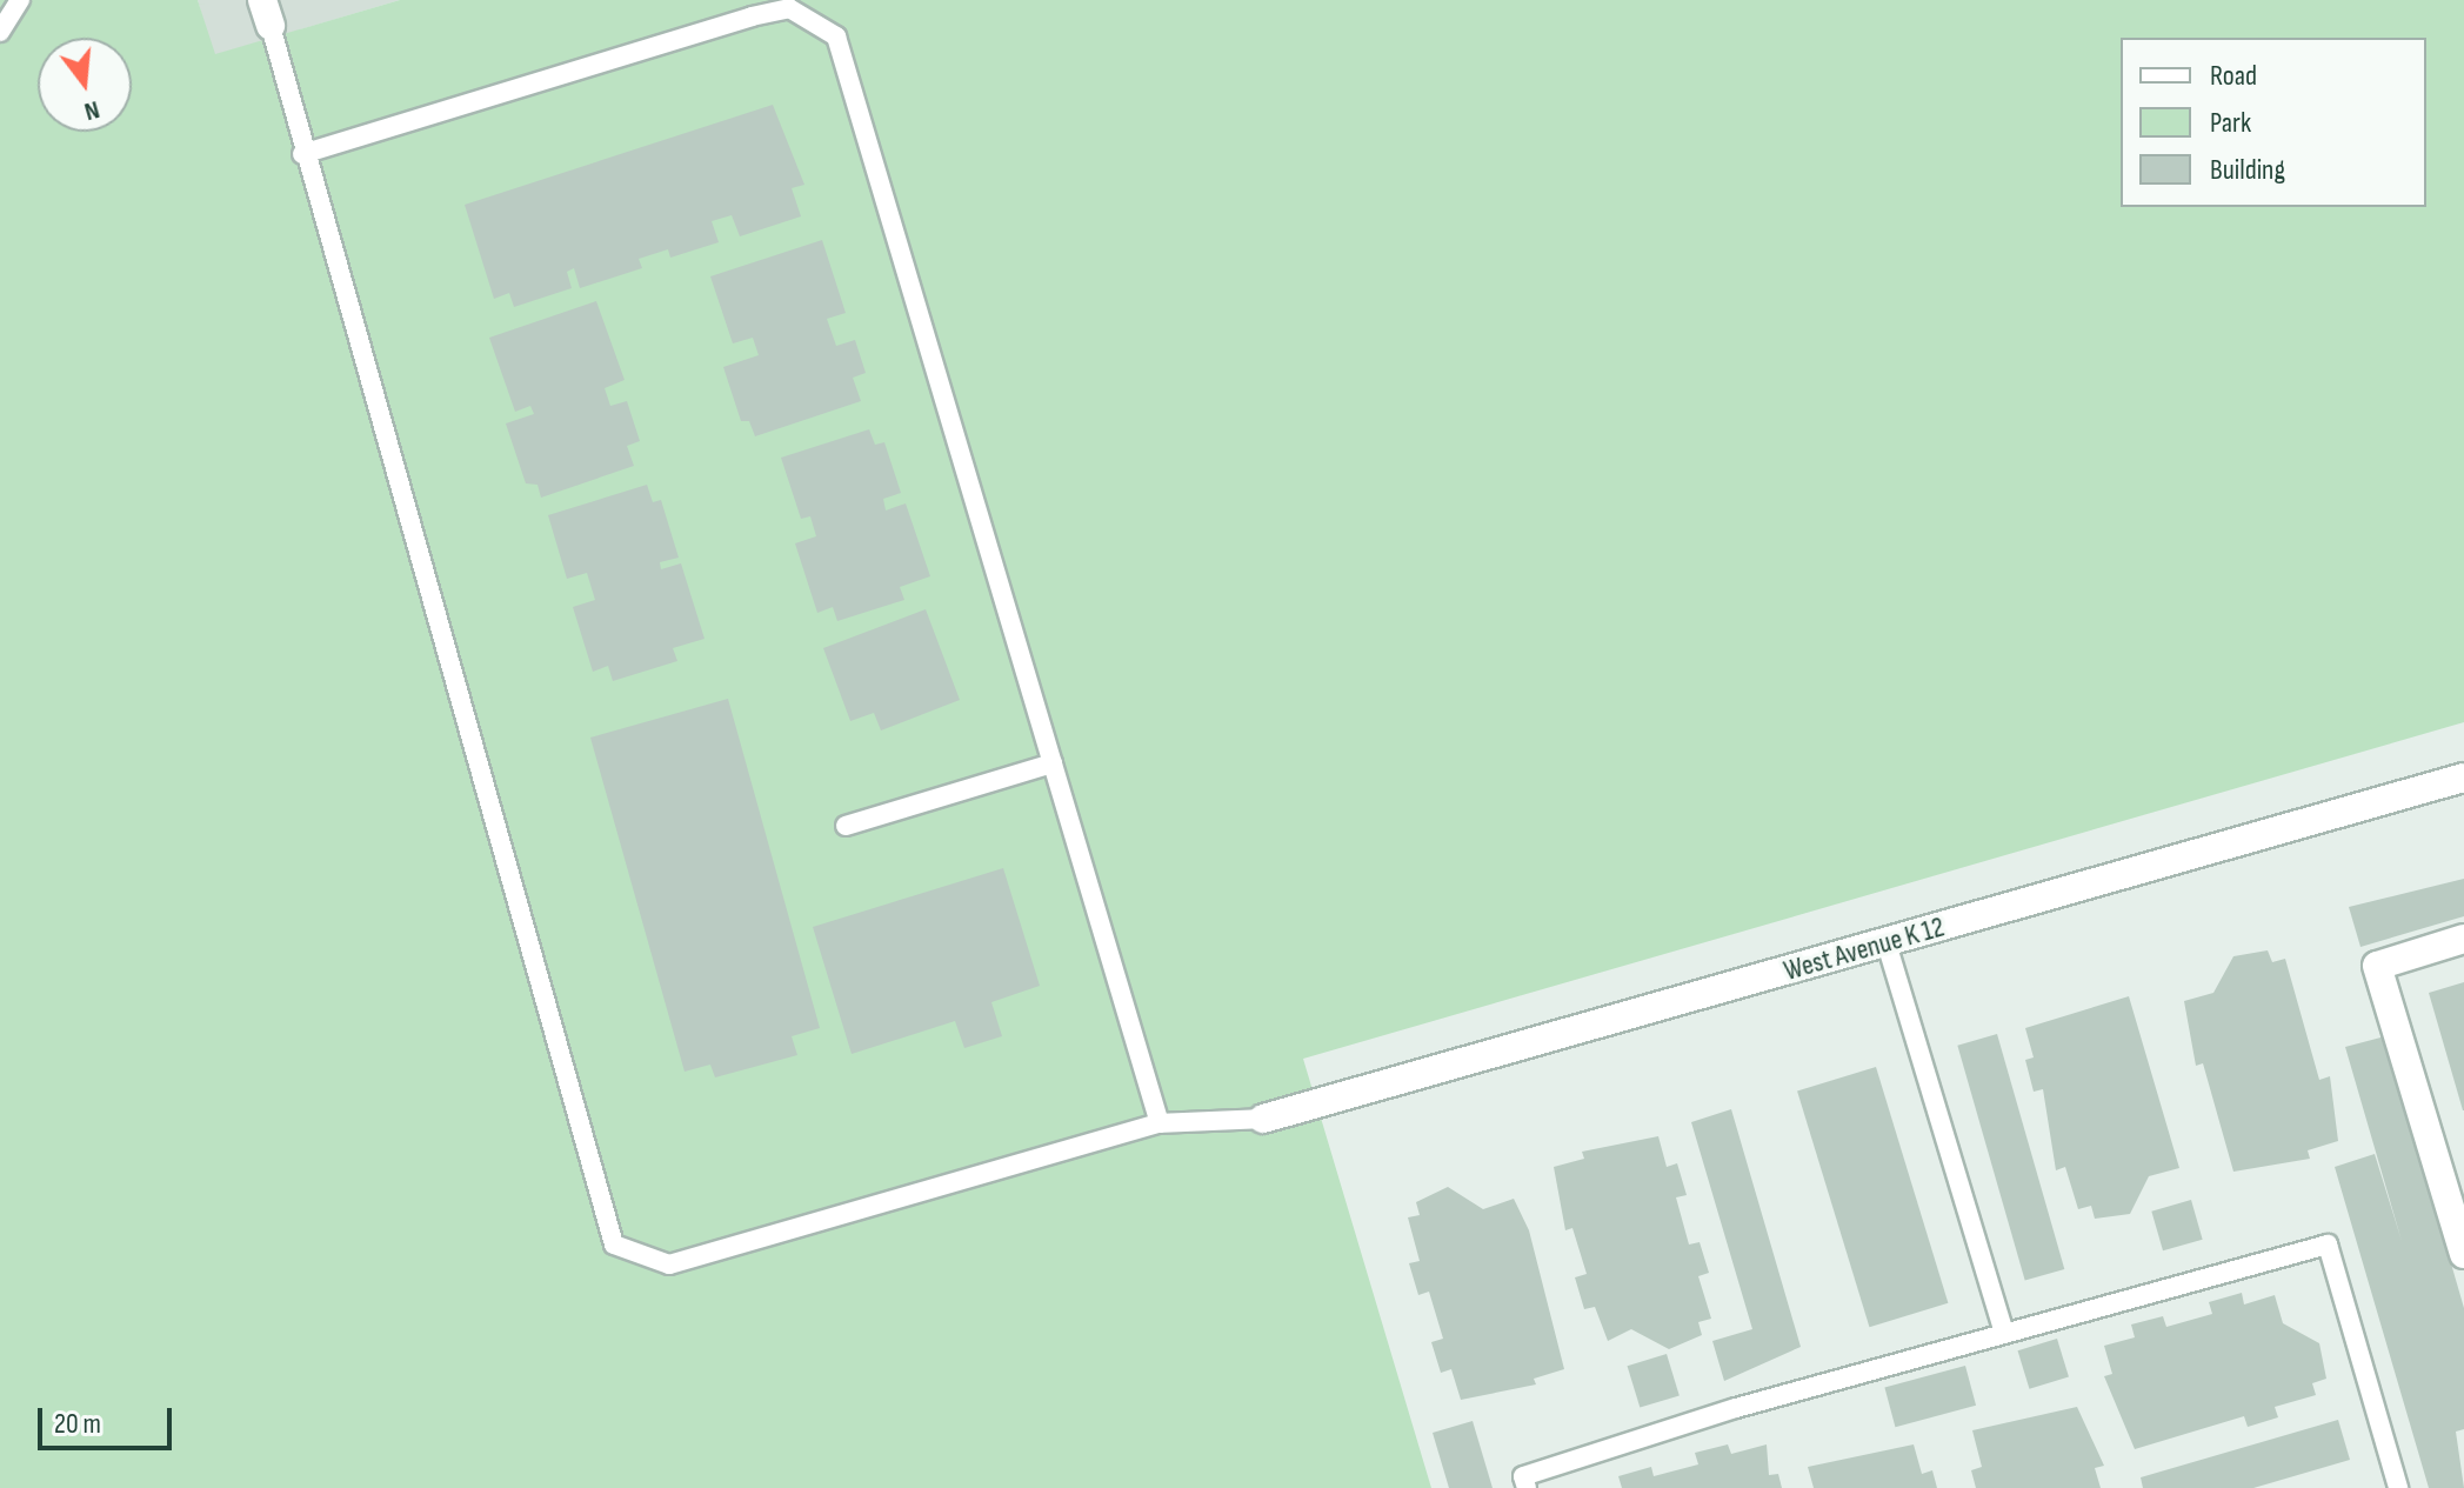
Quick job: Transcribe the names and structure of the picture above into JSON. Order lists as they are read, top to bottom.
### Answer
{
  "streets": {
    "street": ["West Avenue K 12"]
  },
  "legend": ["Road", "Park", "Building"],
  "scale_bar": "20 m",
  "north": "bottom"
}
